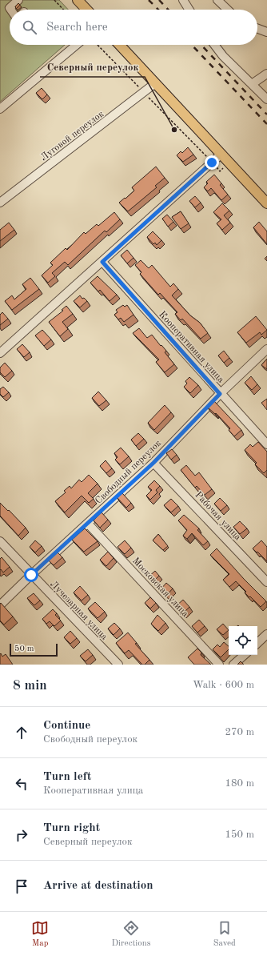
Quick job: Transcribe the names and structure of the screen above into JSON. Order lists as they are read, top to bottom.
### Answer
{
  "streets": {
    "street": [
      "Луговой переулок",
      "Кооперативная улица",
      "Свободный переулок",
      "Рабочая улица",
      "Московская улица",
      "Лучезарная улица"
    ]
  },
  "crossings": [
    ["Кооперативная улица", "Свободный переулок"],
    ["Свободный переулок", "Рабочая улица"],
    ["Свободный переулок", "Московская улица"],
    ["Свободный переулок", "Лучезарная улица"]
  ],
  "places": ["Северный переулок"],
  "scale_bar": "50 m",
  "page": {
    "search": "Search here",
    "scale": "50 m",
    "heading": ["8 min", "Walk · 600 m"],
    "list": [
      ["Continue", "Свободный переулок", "270 m"],
      ["Turn left", "Кооперативная улица", "180 m"],
      ["Turn right", "Северный переулок", "150 m"],
      "Arrive at destination"
    ],
    "nav": ["Map", "Directions", "Saved"]
  }
}
